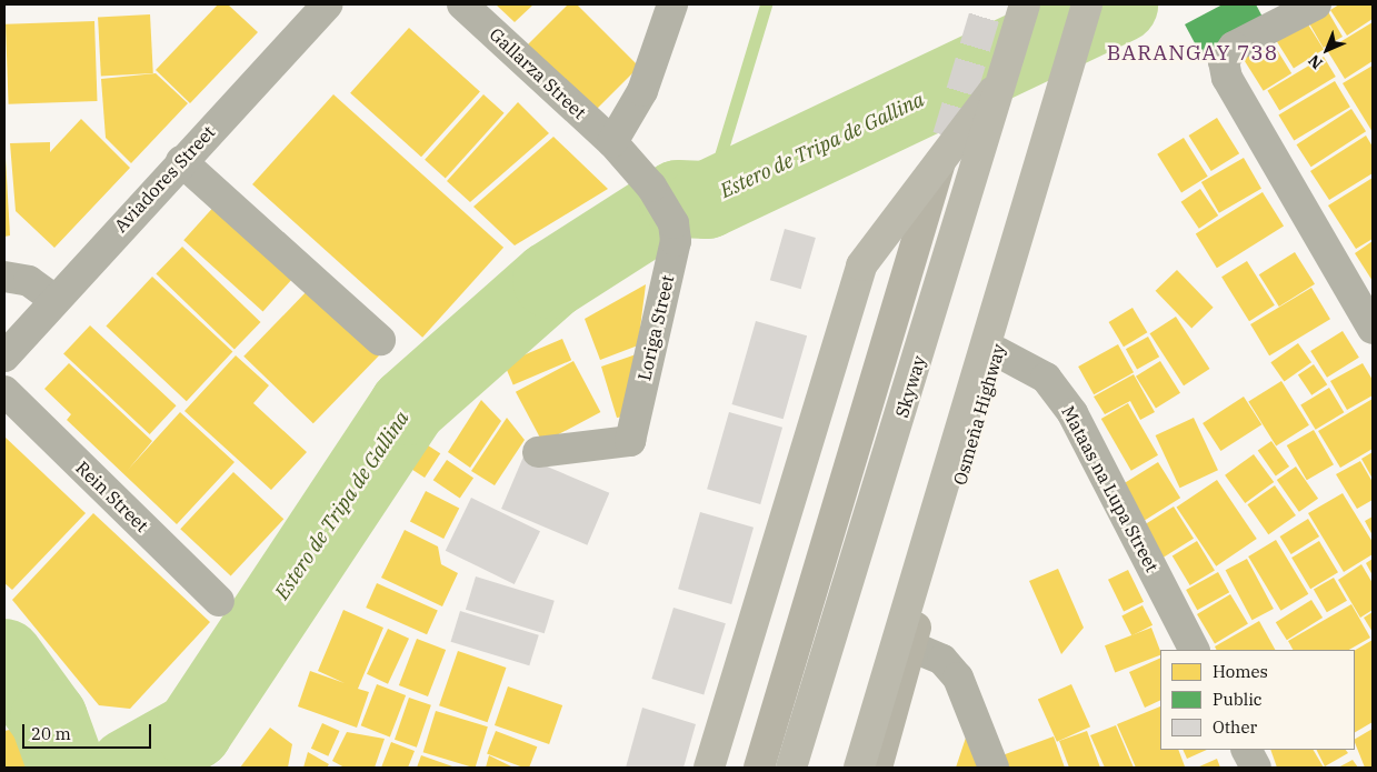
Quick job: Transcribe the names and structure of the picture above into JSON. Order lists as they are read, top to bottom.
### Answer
{
  "streets": {
    "highway": ["Skyway"],
    "main road": ["Osmeña Highway"],
    "street": [
      "Gallarza Street",
      "Aviadores Street",
      "Loriga Street",
      "Mataas na Lupa Street",
      "Rein Street"
    ]
  },
  "crossings": [
    ["Gallarza Street", "Loriga Street"],
    ["Osmeña Highway", "Mataas na Lupa Street"]
  ],
  "districts": ["BARANGAY 738"],
  "water": ["Estero de Tripa de Gallina"],
  "legend": ["Homes", "Public", "Other"],
  "scale_bar": "20 m",
  "north": "bottom left"
}
